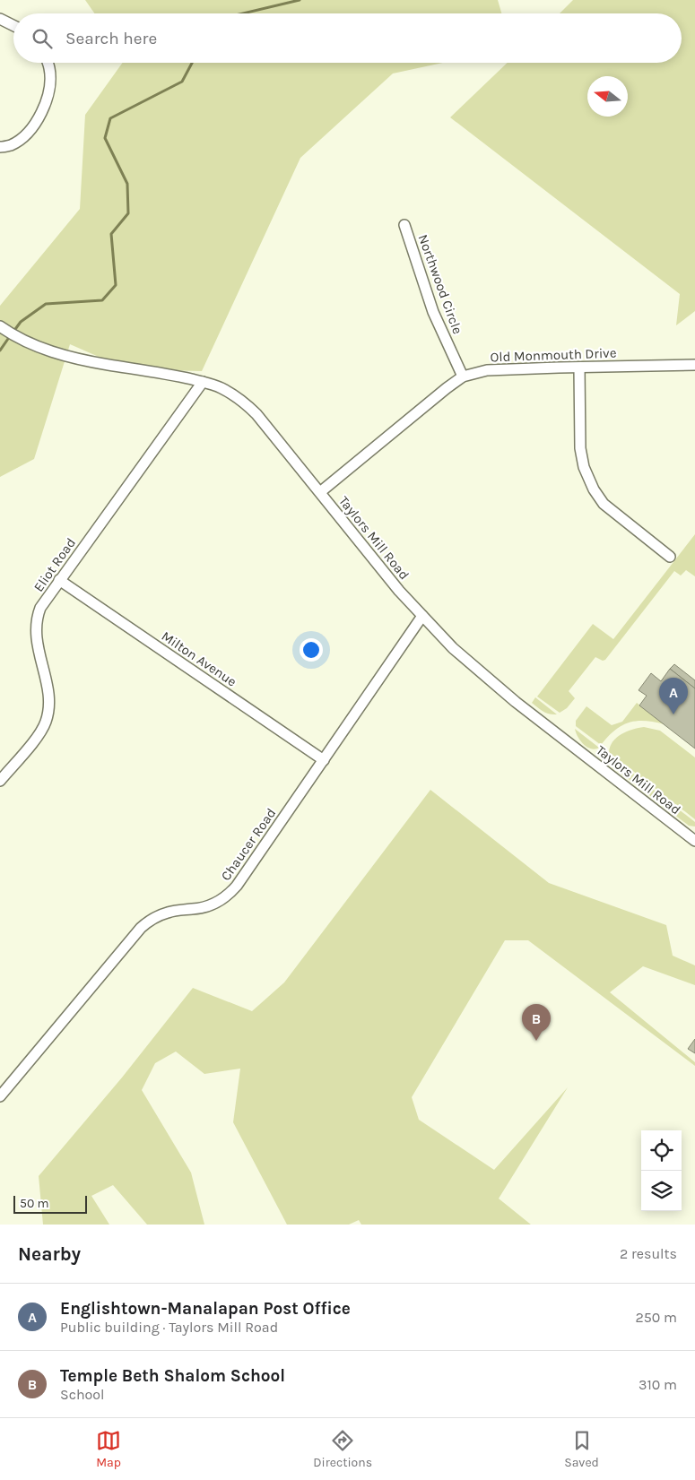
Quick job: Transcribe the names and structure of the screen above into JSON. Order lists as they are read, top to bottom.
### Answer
{
  "streets": {
    "street": [
      "Northwood Circle",
      "Old Monmouth Drive",
      "Taylors Mill Road",
      "Eliot Road",
      "Milton Avenue",
      "Chaucer Road"
    ]
  },
  "crossings": [
    ["Northwood Circle", "Old Monmouth Drive"],
    ["Old Monmouth Drive", "Taylors Mill Road"],
    ["Taylors Mill Road", "Eliot Road"],
    ["Taylors Mill Road", "Chaucer Road"],
    ["Eliot Road", "Milton Avenue"],
    ["Milton Avenue", "Chaucer Road"]
  ],
  "scale_bar": "50 m",
  "north": "left",
  "page": {
    "search": "Search here",
    "pins": ["A", "B"],
    "scale": "50 m",
    "heading": ["Nearby", "2 results"],
    "list": [
      {
        "mark": "A",
        "name": "Englishtown-Manalapan Post Office",
        "note": "Public building · Taylors Mill Road",
        "value": "250 m"
      },
      {
        "mark": "B",
        "name": "Temple Beth Shalom School",
        "note": "School",
        "value": "310 m"
      }
    ],
    "nav": ["Map", "Directions", "Saved"]
  }
}
